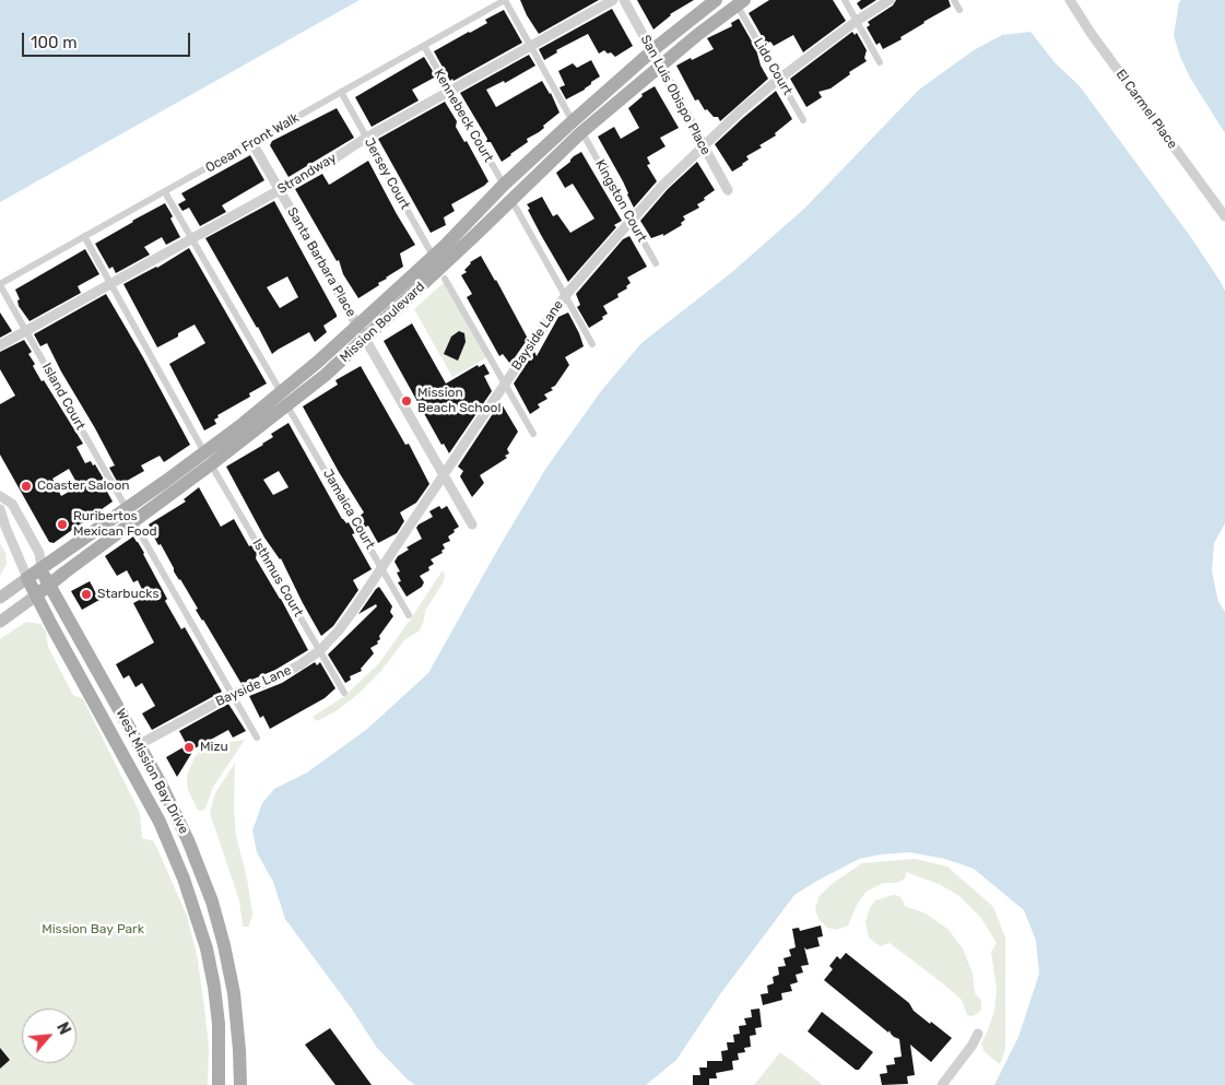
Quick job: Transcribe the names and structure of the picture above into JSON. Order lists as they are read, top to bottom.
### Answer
{
  "streets": {
    "main road": ["Mission Boulevard", "West Mission Bay Drive"],
    "street": [
      "Lido Court",
      "San Luis Obispo Place",
      "El Carmel Place",
      "Kennebeck Court",
      "Ocean Front Walk",
      "Strandway",
      "Jersey Court",
      "Kingston Court",
      "Santa Barbara Place",
      "Bayside Lane",
      "Island Court",
      "Jamaica Court",
      "Isthmus Court"
    ]
  },
  "crossings": [
    ["Lido Court", "Mission Boulevard"],
    ["Lido Court", "Bayside Lane"],
    ["San Luis Obispo Place", "Mission Boulevard"],
    ["San Luis Obispo Place", "Bayside Lane"],
    ["Kennebeck Court", "Ocean Front Walk"],
    ["Kennebeck Court", "Strandway"],
    ["Kennebeck Court", "Mission Boulevard"],
    ["Ocean Front Walk", "Jersey Court"],
    ["Ocean Front Walk", "Santa Barbara Place"],
    ["Ocean Front Walk", "Island Court"],
    ["Ocean Front Walk", "Jamaica Court"],
    ["Ocean Front Walk", "Isthmus Court"],
    ["Strandway", "Jersey Court"],
    ["Strandway", "Santa Barbara Place"],
    ["Strandway", "Island Court"],
    ["Strandway", "Jamaica Court"],
    ["Strandway", "Isthmus Court"],
    ["Jersey Court", "Mission Boulevard"],
    ["Kingston Court", "Bayside Lane"],
    ["Santa Barbara Place", "Mission Boulevard"],
    ["Santa Barbara Place", "Bayside Lane"],
    ["Mission Boulevard", "Island Court"],
    ["Mission Boulevard", "Jamaica Court"],
    ["Mission Boulevard", "Isthmus Court"],
    ["Mission Boulevard", "West Mission Bay Drive"],
    ["Bayside Lane", "Jamaica Court"],
    ["Bayside Lane", "Isthmus Court"],
    ["Bayside Lane", "West Mission Bay Drive"]
  ],
  "parks": ["Mission Bay Park"],
  "places": [
    "Mission Beach School",
    "Coaster Saloon",
    "Ruribertos Mexican Food",
    "Starbucks",
    "Mizu"
  ],
  "scale_bar": "100 m",
  "north": "top right"
}
